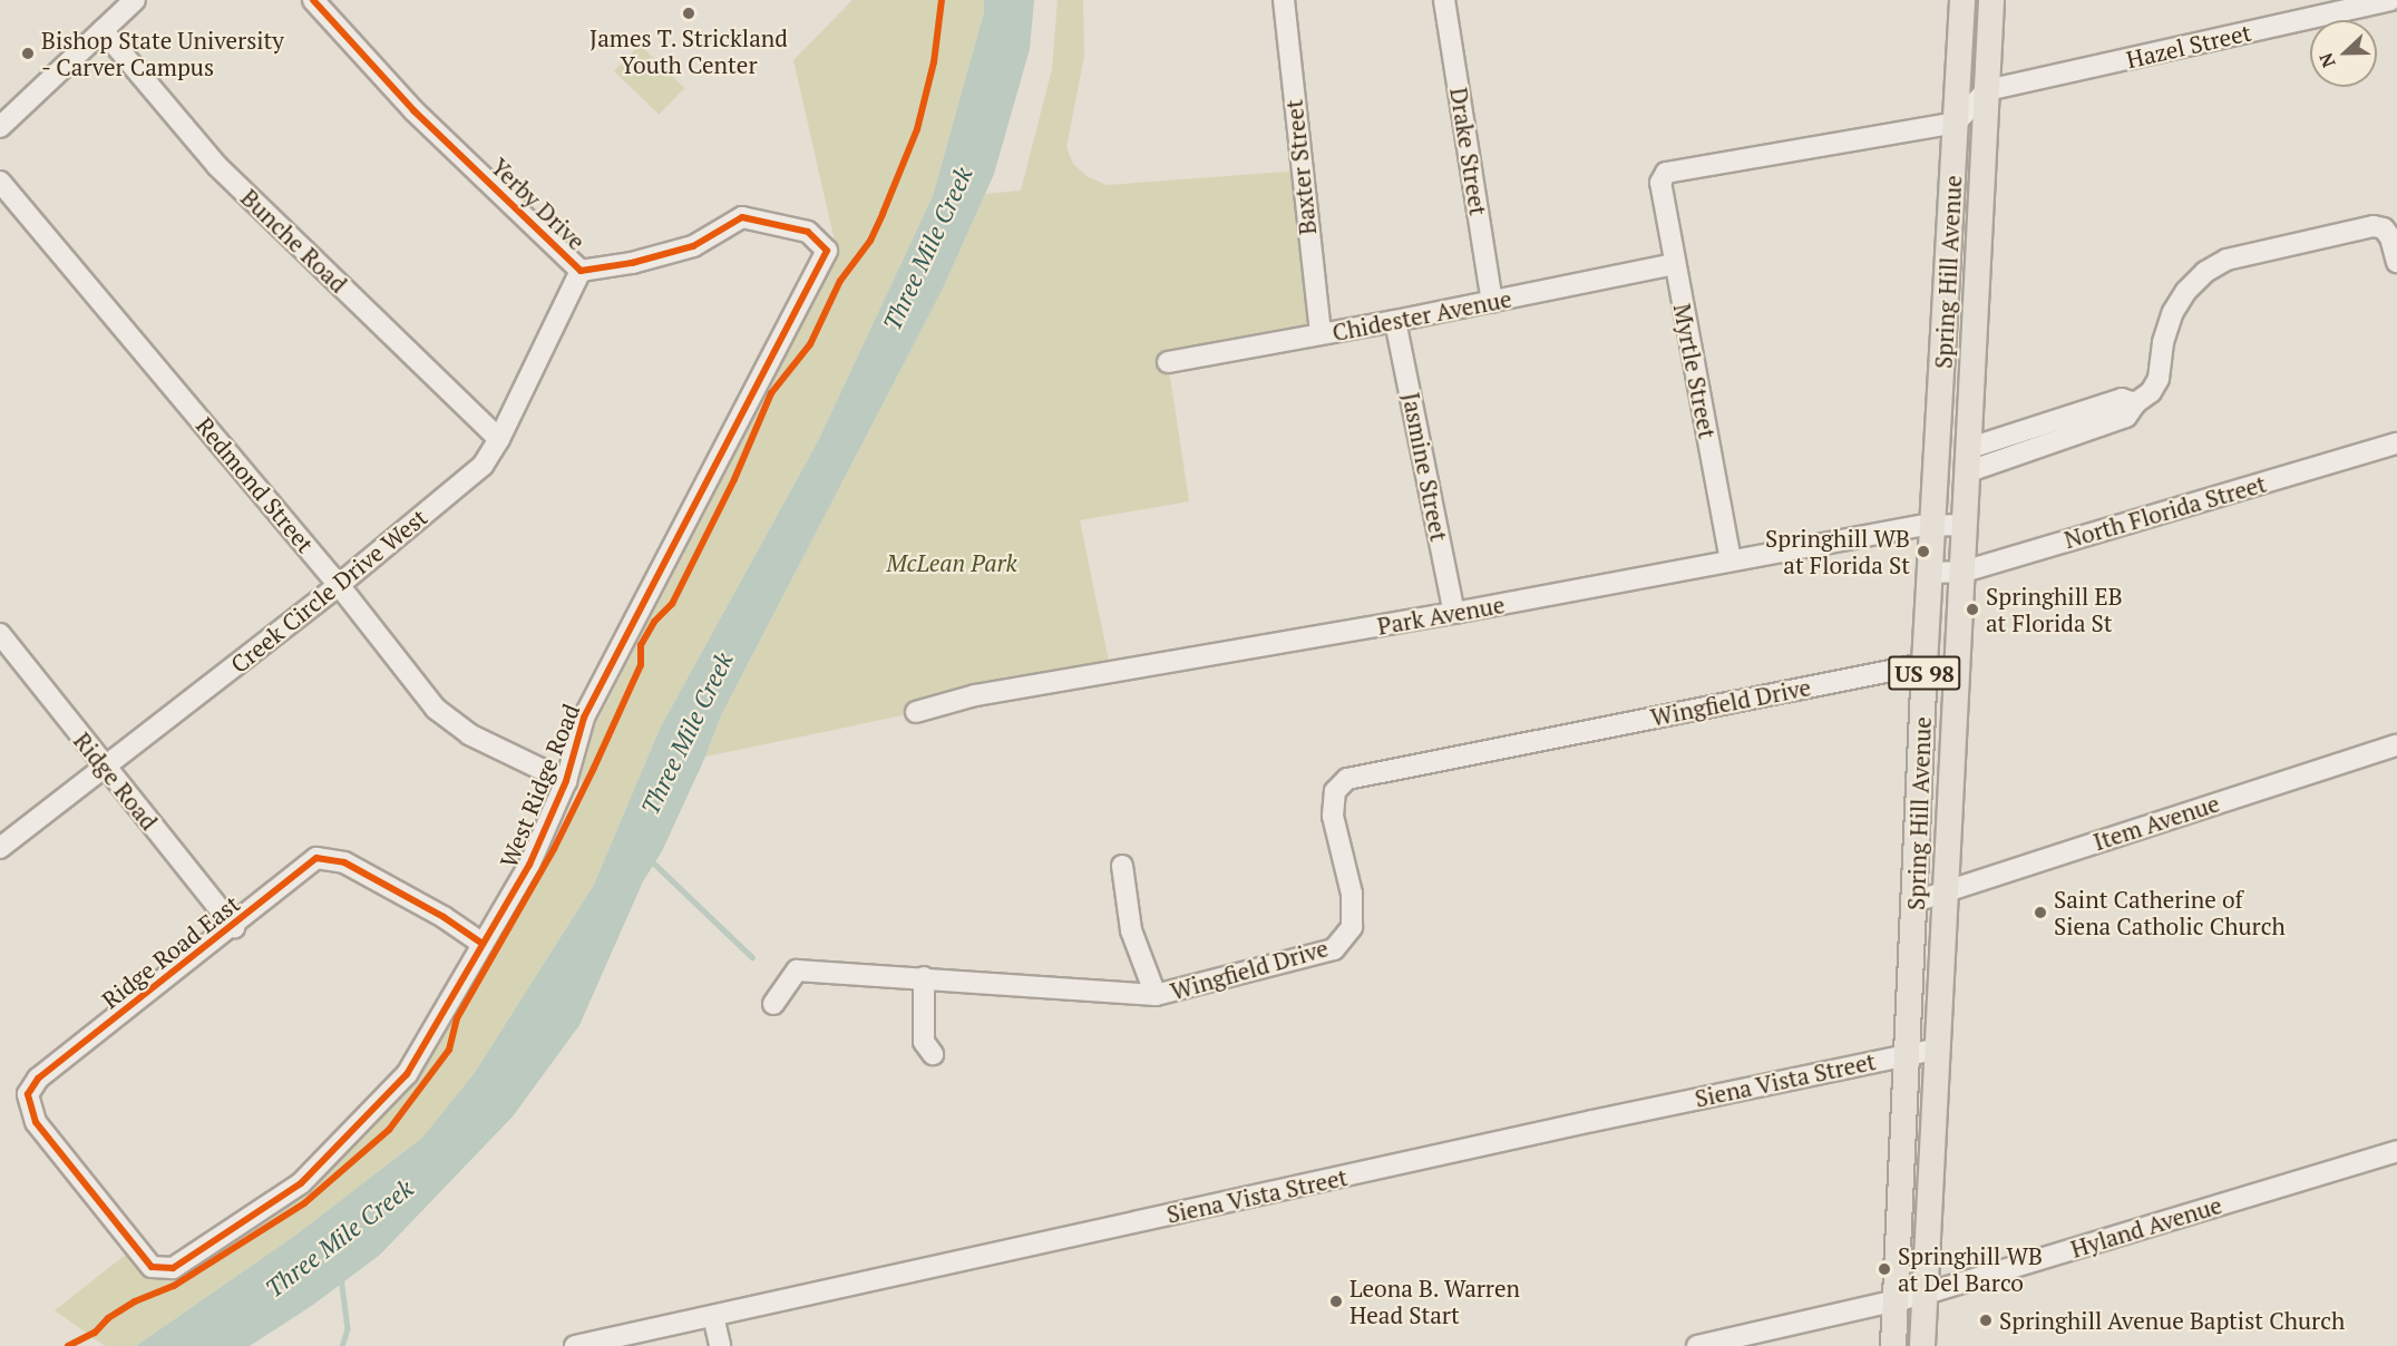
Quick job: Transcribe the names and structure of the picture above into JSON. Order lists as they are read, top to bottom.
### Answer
{
  "streets": {
    "main road": ["Spring Hill Avenue", "US 98"],
    "street": [
      "Hazel Street",
      "Drake Street",
      "Baxter Street",
      "Yerby Drive",
      "Bunche Road",
      "Chidester Avenue",
      "Myrtle Street",
      "Jasmine Street",
      "Redmond Street",
      "North Florida Street",
      "Creek Circle Drive West",
      "Park Avenue",
      "Wingfield Drive",
      "Ridge Road",
      "West Ridge Road",
      "Item Avenue",
      "Ridge Road East",
      "Siena Vista Street",
      "Hyland Avenue"
    ]
  },
  "crossings": [
    ["Hazel Street", "Spring Hill Avenue"],
    ["Drake Street", "Chidester Avenue"],
    ["Baxter Street", "Chidester Avenue"],
    ["Yerby Drive", "Creek Circle Drive West"],
    ["Yerby Drive", "West Ridge Road"],
    ["Bunche Road", "Creek Circle Drive West"],
    ["Spring Hill Avenue", "Myrtle Street"],
    ["Spring Hill Avenue", "North Florida Street"],
    ["Spring Hill Avenue", "Park Avenue"],
    ["Spring Hill Avenue", "Wingfield Drive"],
    ["Spring Hill Avenue", "Item Avenue"],
    ["Spring Hill Avenue", "Siena Vista Street"],
    ["Spring Hill Avenue", "Hyland Avenue"],
    ["Chidester Avenue", "Myrtle Street"],
    ["Chidester Avenue", "Jasmine Street"],
    ["Myrtle Street", "Park Avenue"],
    ["Jasmine Street", "Park Avenue"],
    ["Redmond Street", "Creek Circle Drive West"],
    ["Redmond Street", "West Ridge Road"],
    ["Creek Circle Drive West", "Ridge Road"],
    ["Ridge Road", "Ridge Road East"],
    ["West Ridge Road", "Ridge Road East"]
  ],
  "water": ["Three Mile Creek"],
  "parks": ["McLean Park"],
  "places": [
    "James T. Strickland Youth Center",
    "Bishop State University - Carver Campus",
    "Springhill WB at Florida St",
    "Springhill EB at Florida St",
    "Saint Catherine of Siena Catholic Church",
    "Springhill WB at Del Barco",
    "Leona B. Warren Head Start",
    "Springhill Avenue Baptist Church"
  ],
  "north": "left"
}
